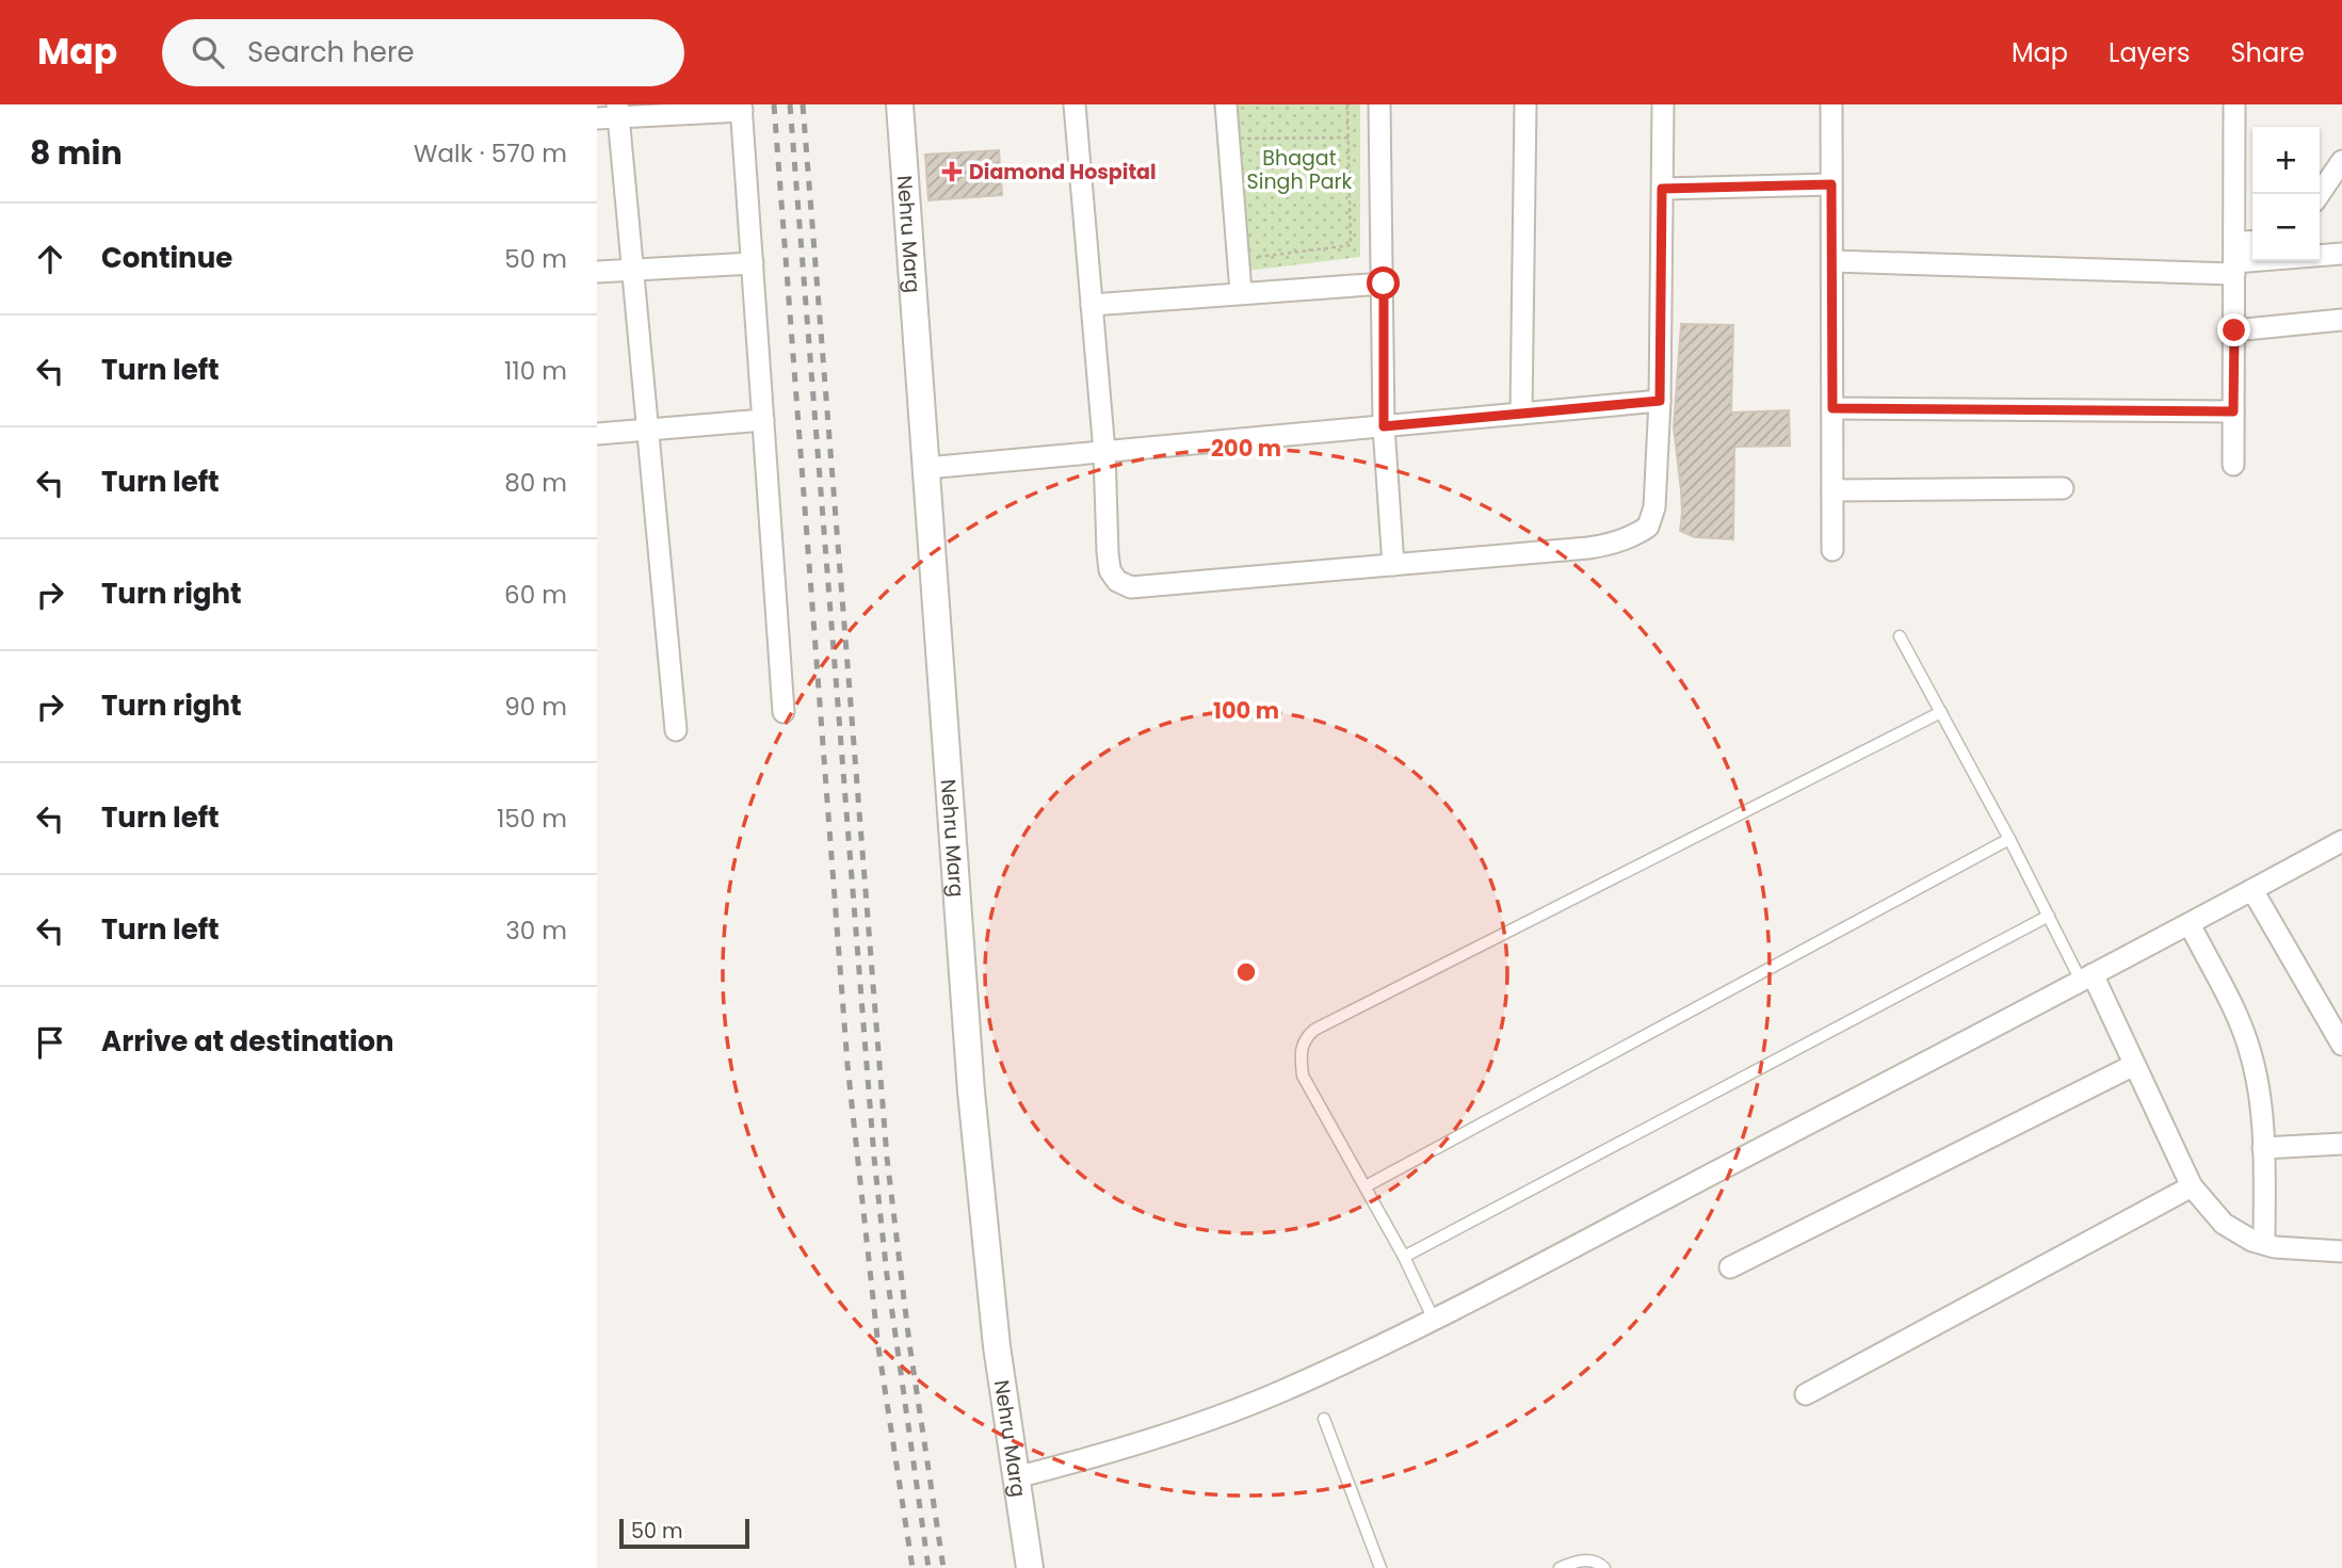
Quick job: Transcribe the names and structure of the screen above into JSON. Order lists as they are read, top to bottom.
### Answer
{
  "streets": {
    "street": ["Nehru Marg"]
  },
  "parks": ["Bhagat Singh Park"],
  "places": {
    "health": ["Diamond Hospital"]
  },
  "scale_bar": "50 m",
  "page": {
    "header": "Map",
    "search": "Search here",
    "nav": ["Map", "Layers", "Share"],
    "heading": ["8 min", "Walk · 570 m"],
    "map_buttons": ["+", "−"],
    "list": [
      ["Continue", "50 m"],
      ["Turn left", "110 m"],
      ["Turn left", "80 m"],
      ["Turn right", "60 m"],
      ["Turn right", "90 m"],
      ["Turn left", "150 m"],
      ["Turn left", "30 m"],
      "Arrive at destination"
    ],
    "scale": "50 m"
  },
  "rings": ["200 m", "100 m"]
}
